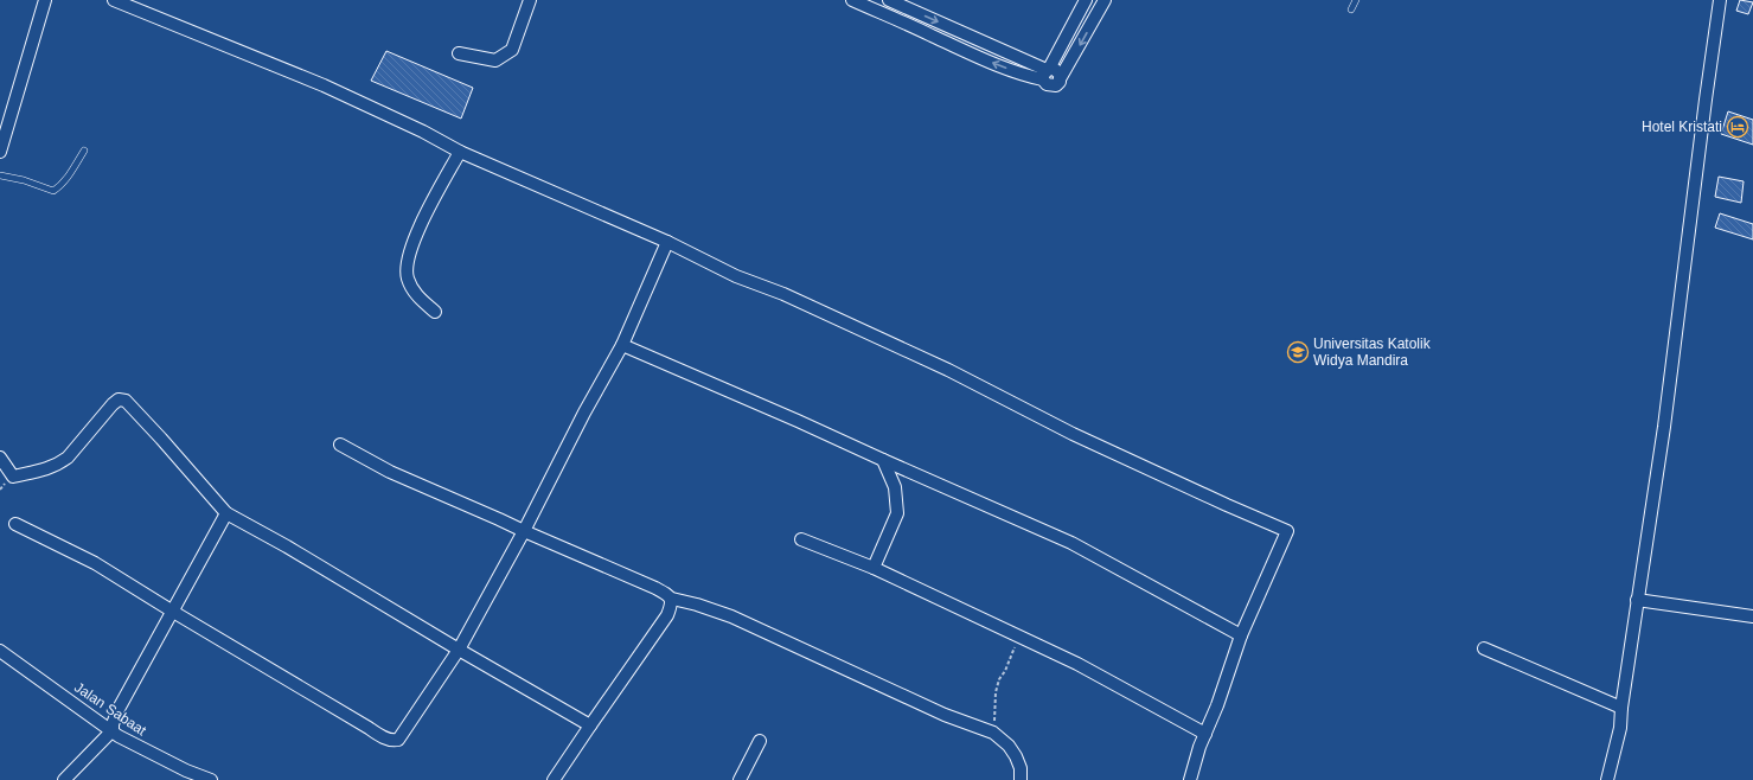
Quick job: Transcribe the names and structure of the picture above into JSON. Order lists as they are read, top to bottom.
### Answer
{
  "streets": {
    "street": ["Jalan Sabaat"]
  },
  "places": {
    "hotel": ["Hotel Kristati"],
    "school or university": ["Universitas Katolik Widya Mandira"]
  }
}
